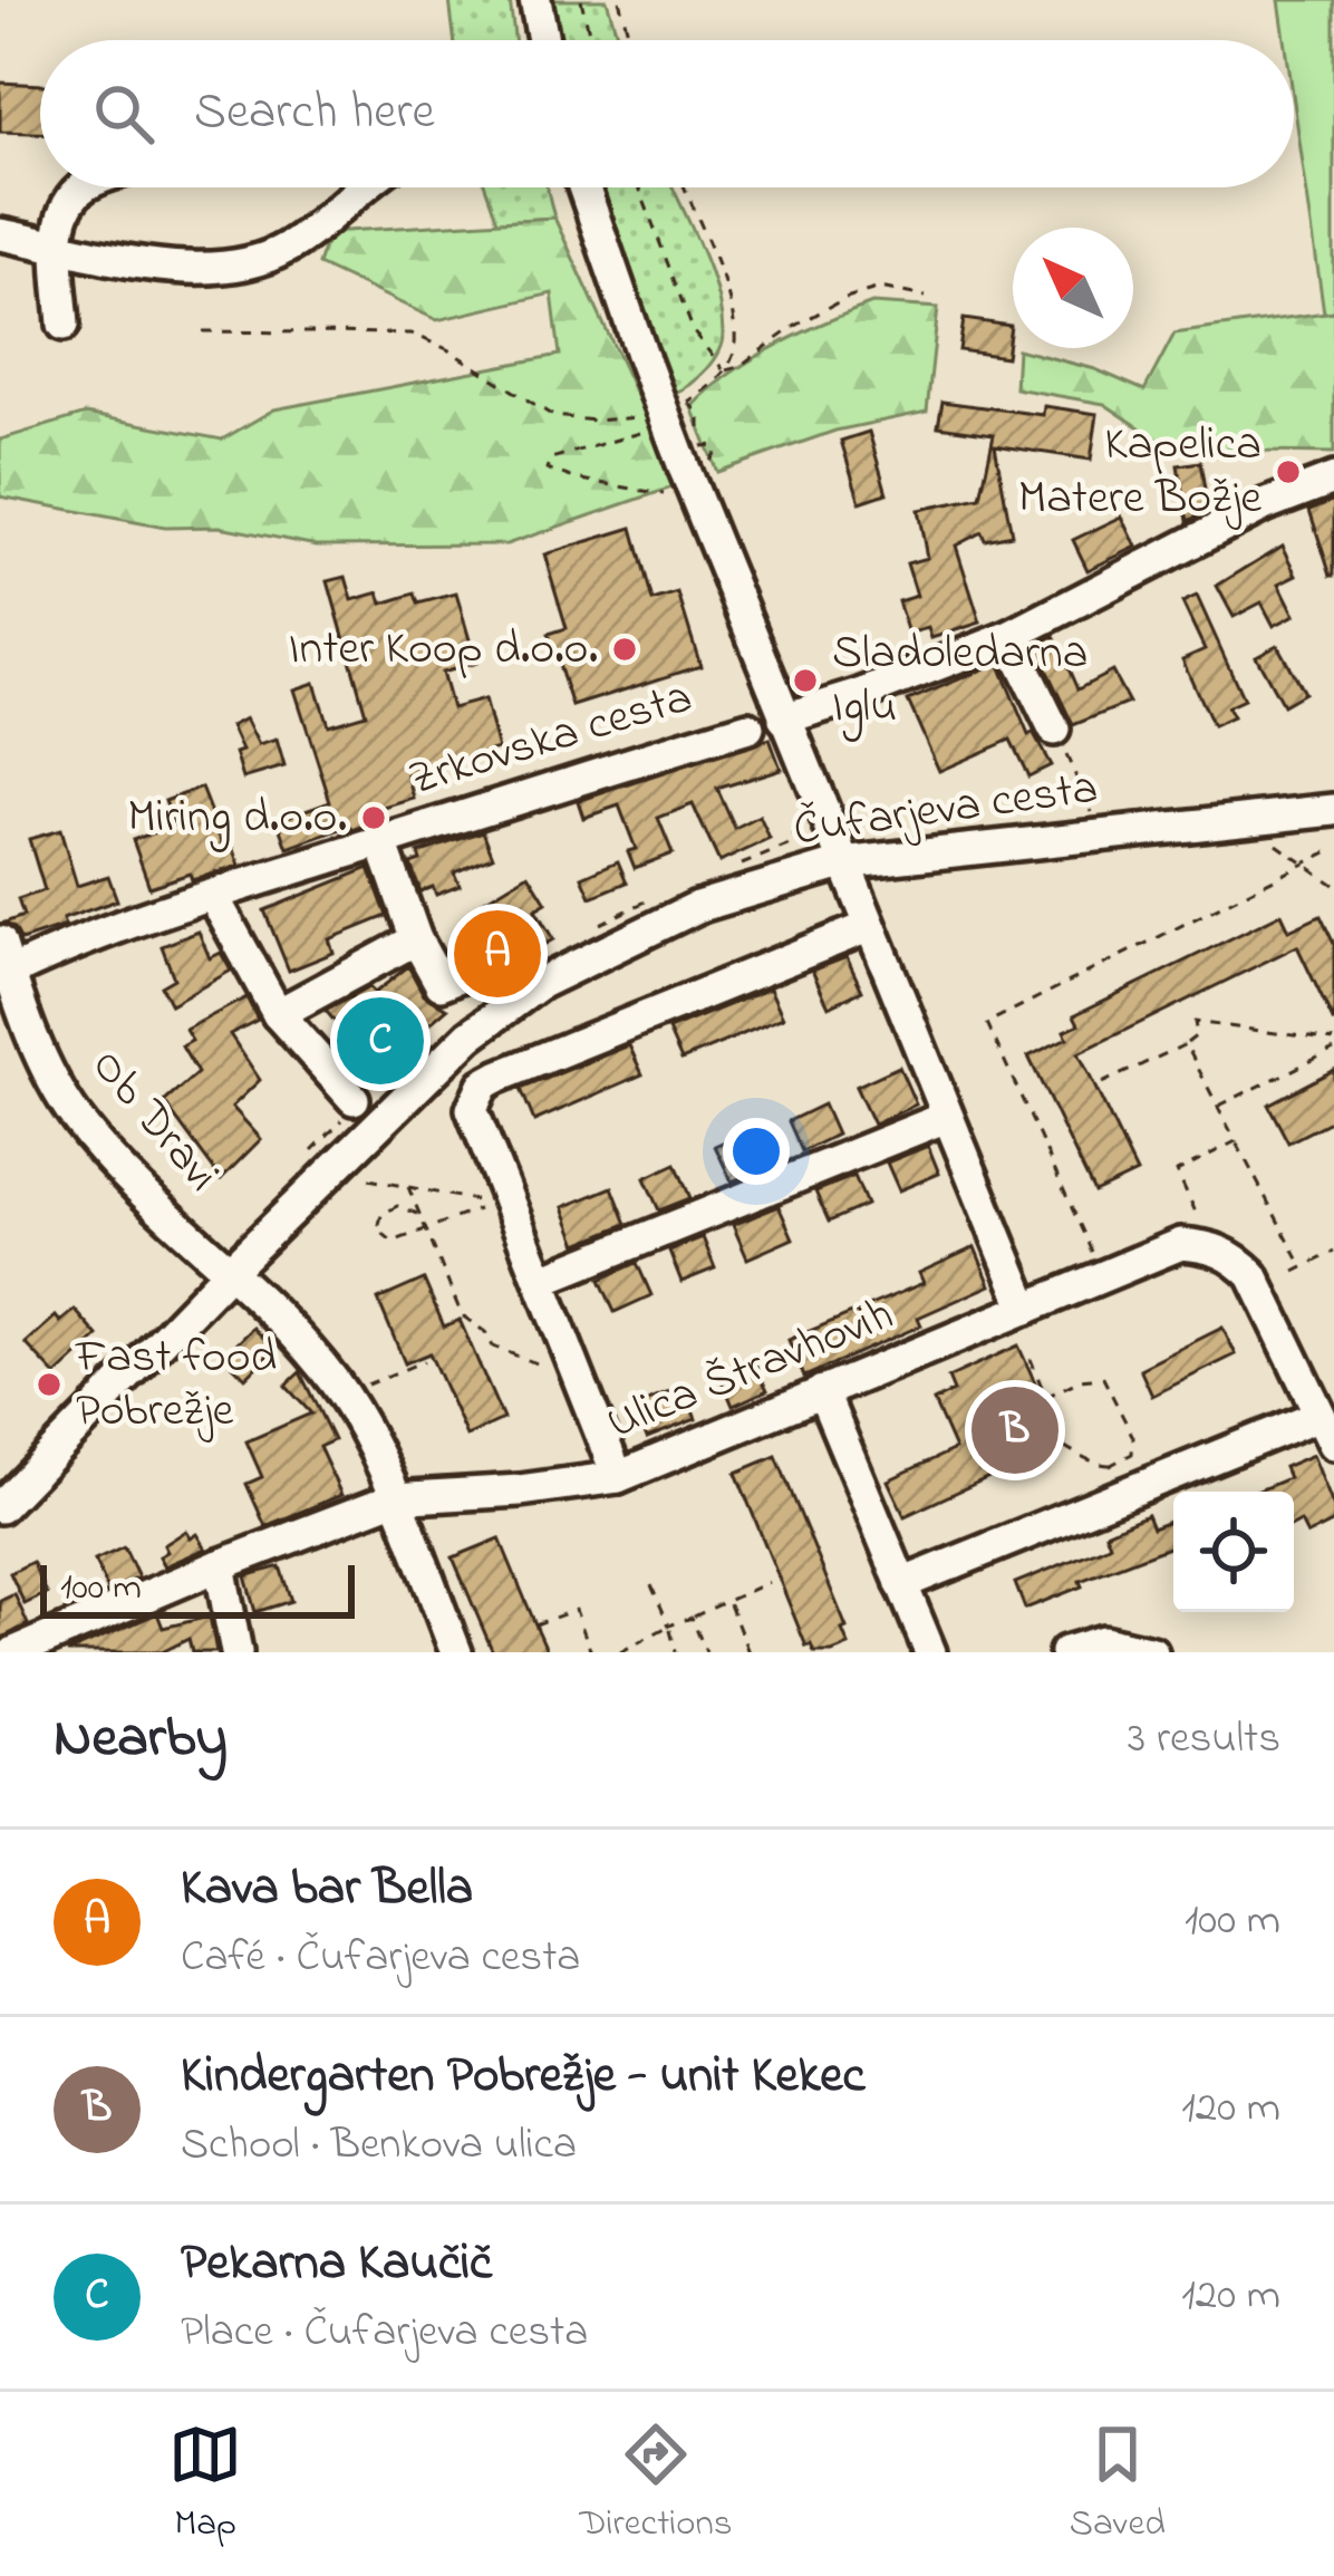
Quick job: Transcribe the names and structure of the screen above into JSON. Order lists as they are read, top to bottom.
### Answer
{
  "streets": {
    "street": [
      "Zrkovska cesta",
      "Čufarjeva cesta",
      "Ob Dravi",
      "Ulica Štravhovih"
    ]
  },
  "crossings": [
    ["Zrkovska cesta", "Ob Dravi"],
    ["Čufarjeva cesta", "Ob Dravi"],
    ["Ob Dravi", "Ulica Štravhovih"]
  ],
  "places": [
    "Kapelica Matere Božje",
    "Inter Koop d.o.o.",
    "Sladoledarna Iglu",
    "Miring d.o.o.",
    "Fast food Pobrežje"
  ],
  "scale_bar": "100 m",
  "north": "top left",
  "page": {
    "search": "Search here",
    "pins": ["A", "C", "B"],
    "scale": "100 m",
    "heading": ["Nearby", "3 results"],
    "list": [
      {
        "mark": "A",
        "name": "Kava bar Bella",
        "note": "Café · Čufarjeva cesta",
        "value": "100 m"
      },
      {
        "mark": "B",
        "name": "Kindergarten Pobrežje - unit Kekec",
        "note": "School · Benkova ulica",
        "value": "120 m"
      },
      {
        "mark": "C",
        "name": "Pekarna Kaučič",
        "note": "Place · Čufarjeva cesta",
        "value": "120 m"
      }
    ],
    "nav": ["Map", "Directions", "Saved"]
  }
}
